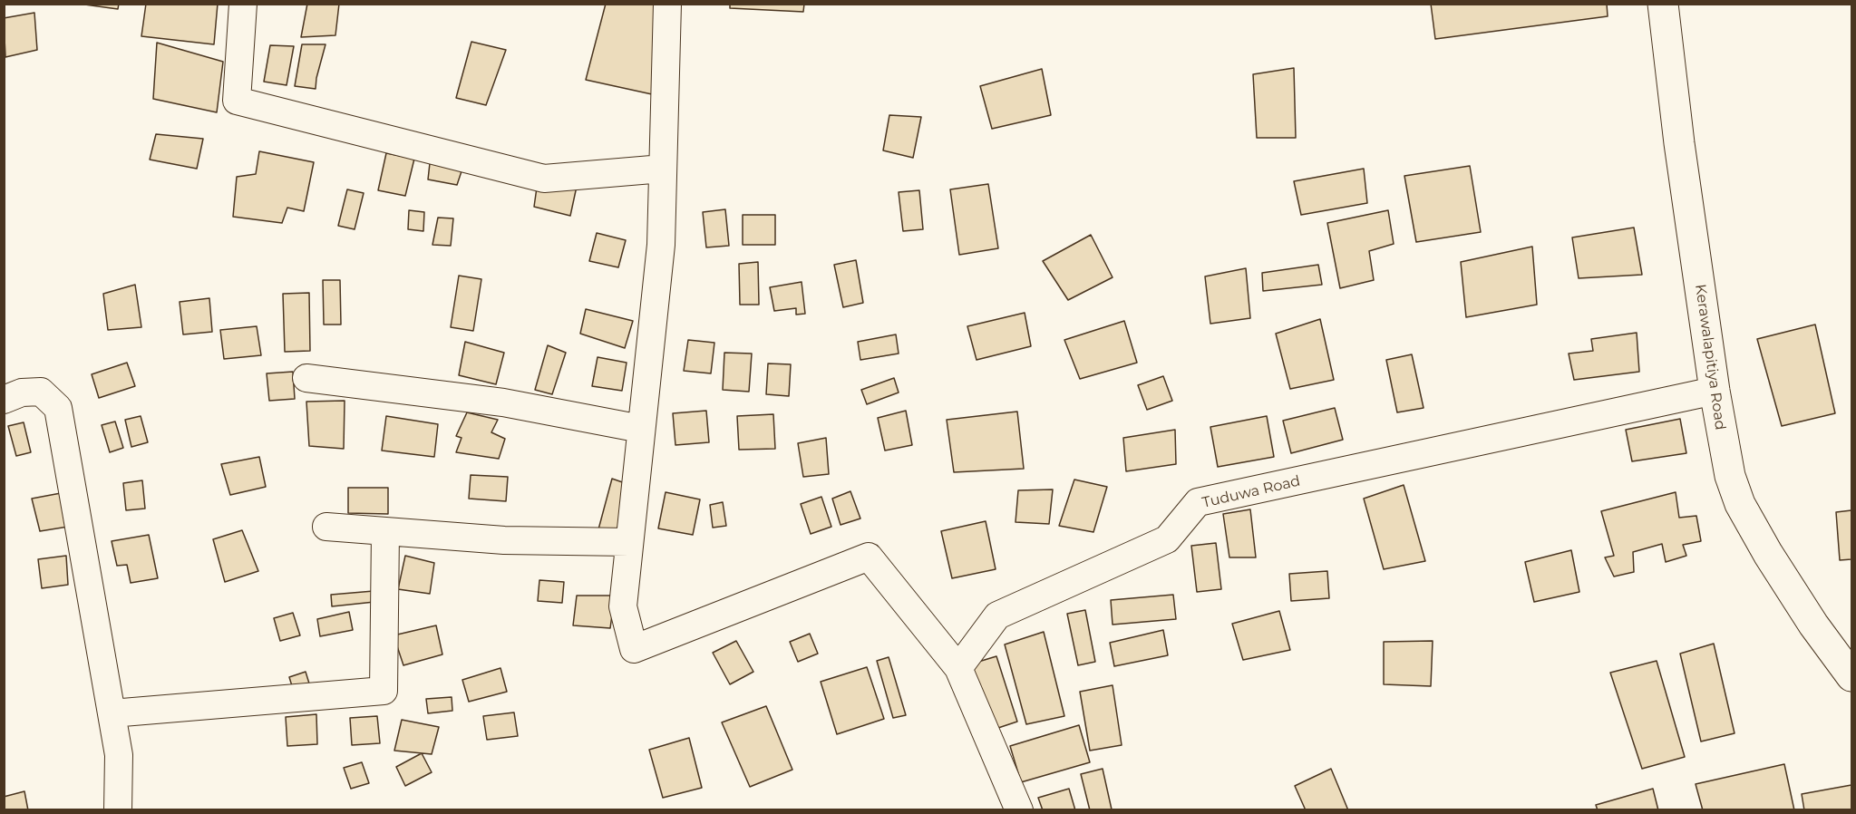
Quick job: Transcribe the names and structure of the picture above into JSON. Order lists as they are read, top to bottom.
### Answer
{
  "streets": {
    "street": ["Kerawalapitiya Road", "Tuduwa Road"]
  },
  "crossings": [
    ["Kerawalapitiya Road", "Tuduwa Road"]
  ]
}
